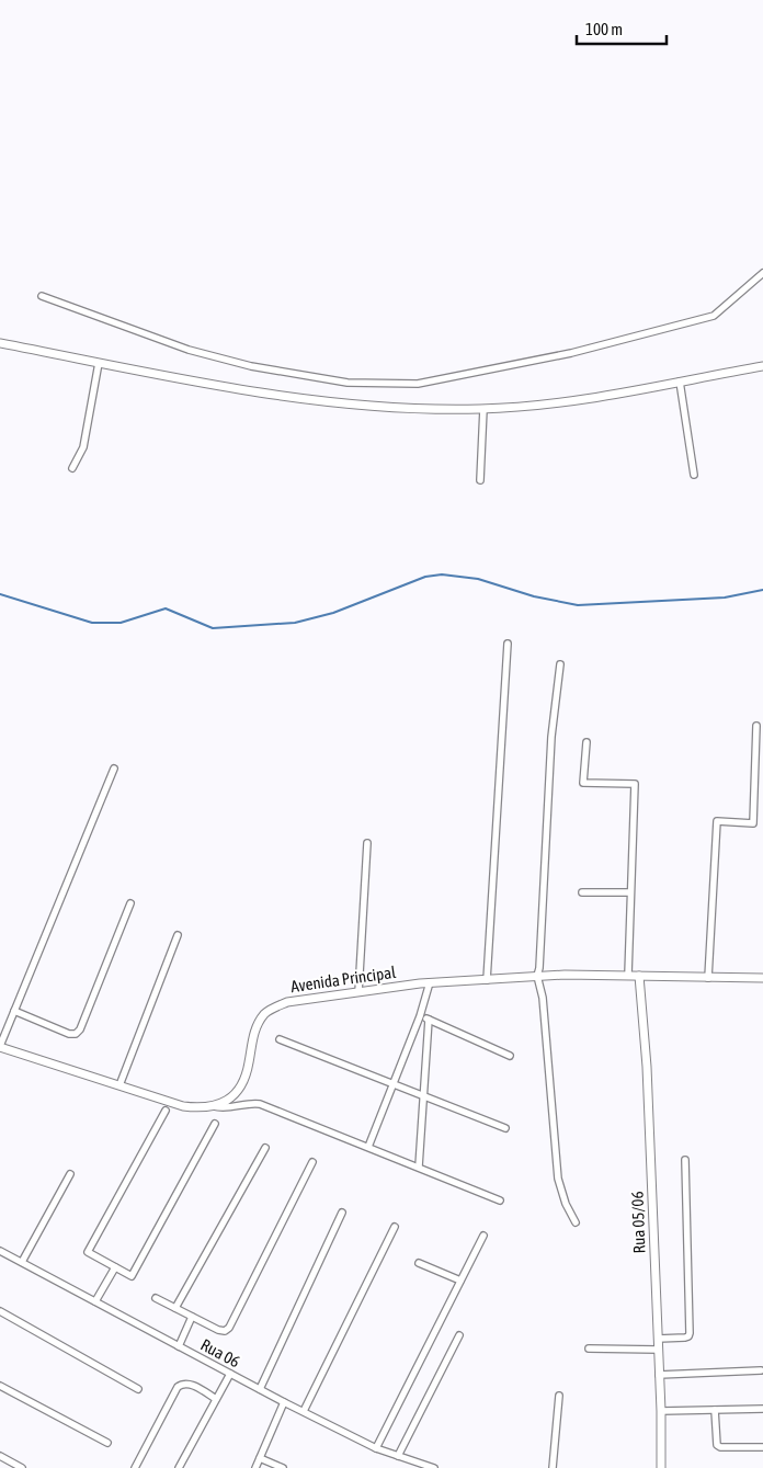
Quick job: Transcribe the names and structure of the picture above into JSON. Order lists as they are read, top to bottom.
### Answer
{
  "streets": {
    "street": ["Avenida Principal", "Rua 05/06", "Rua 06"]
  },
  "crossings": [
    ["Avenida Principal", "Rua 05/06"]
  ],
  "scale_bar": "100 m"
}
